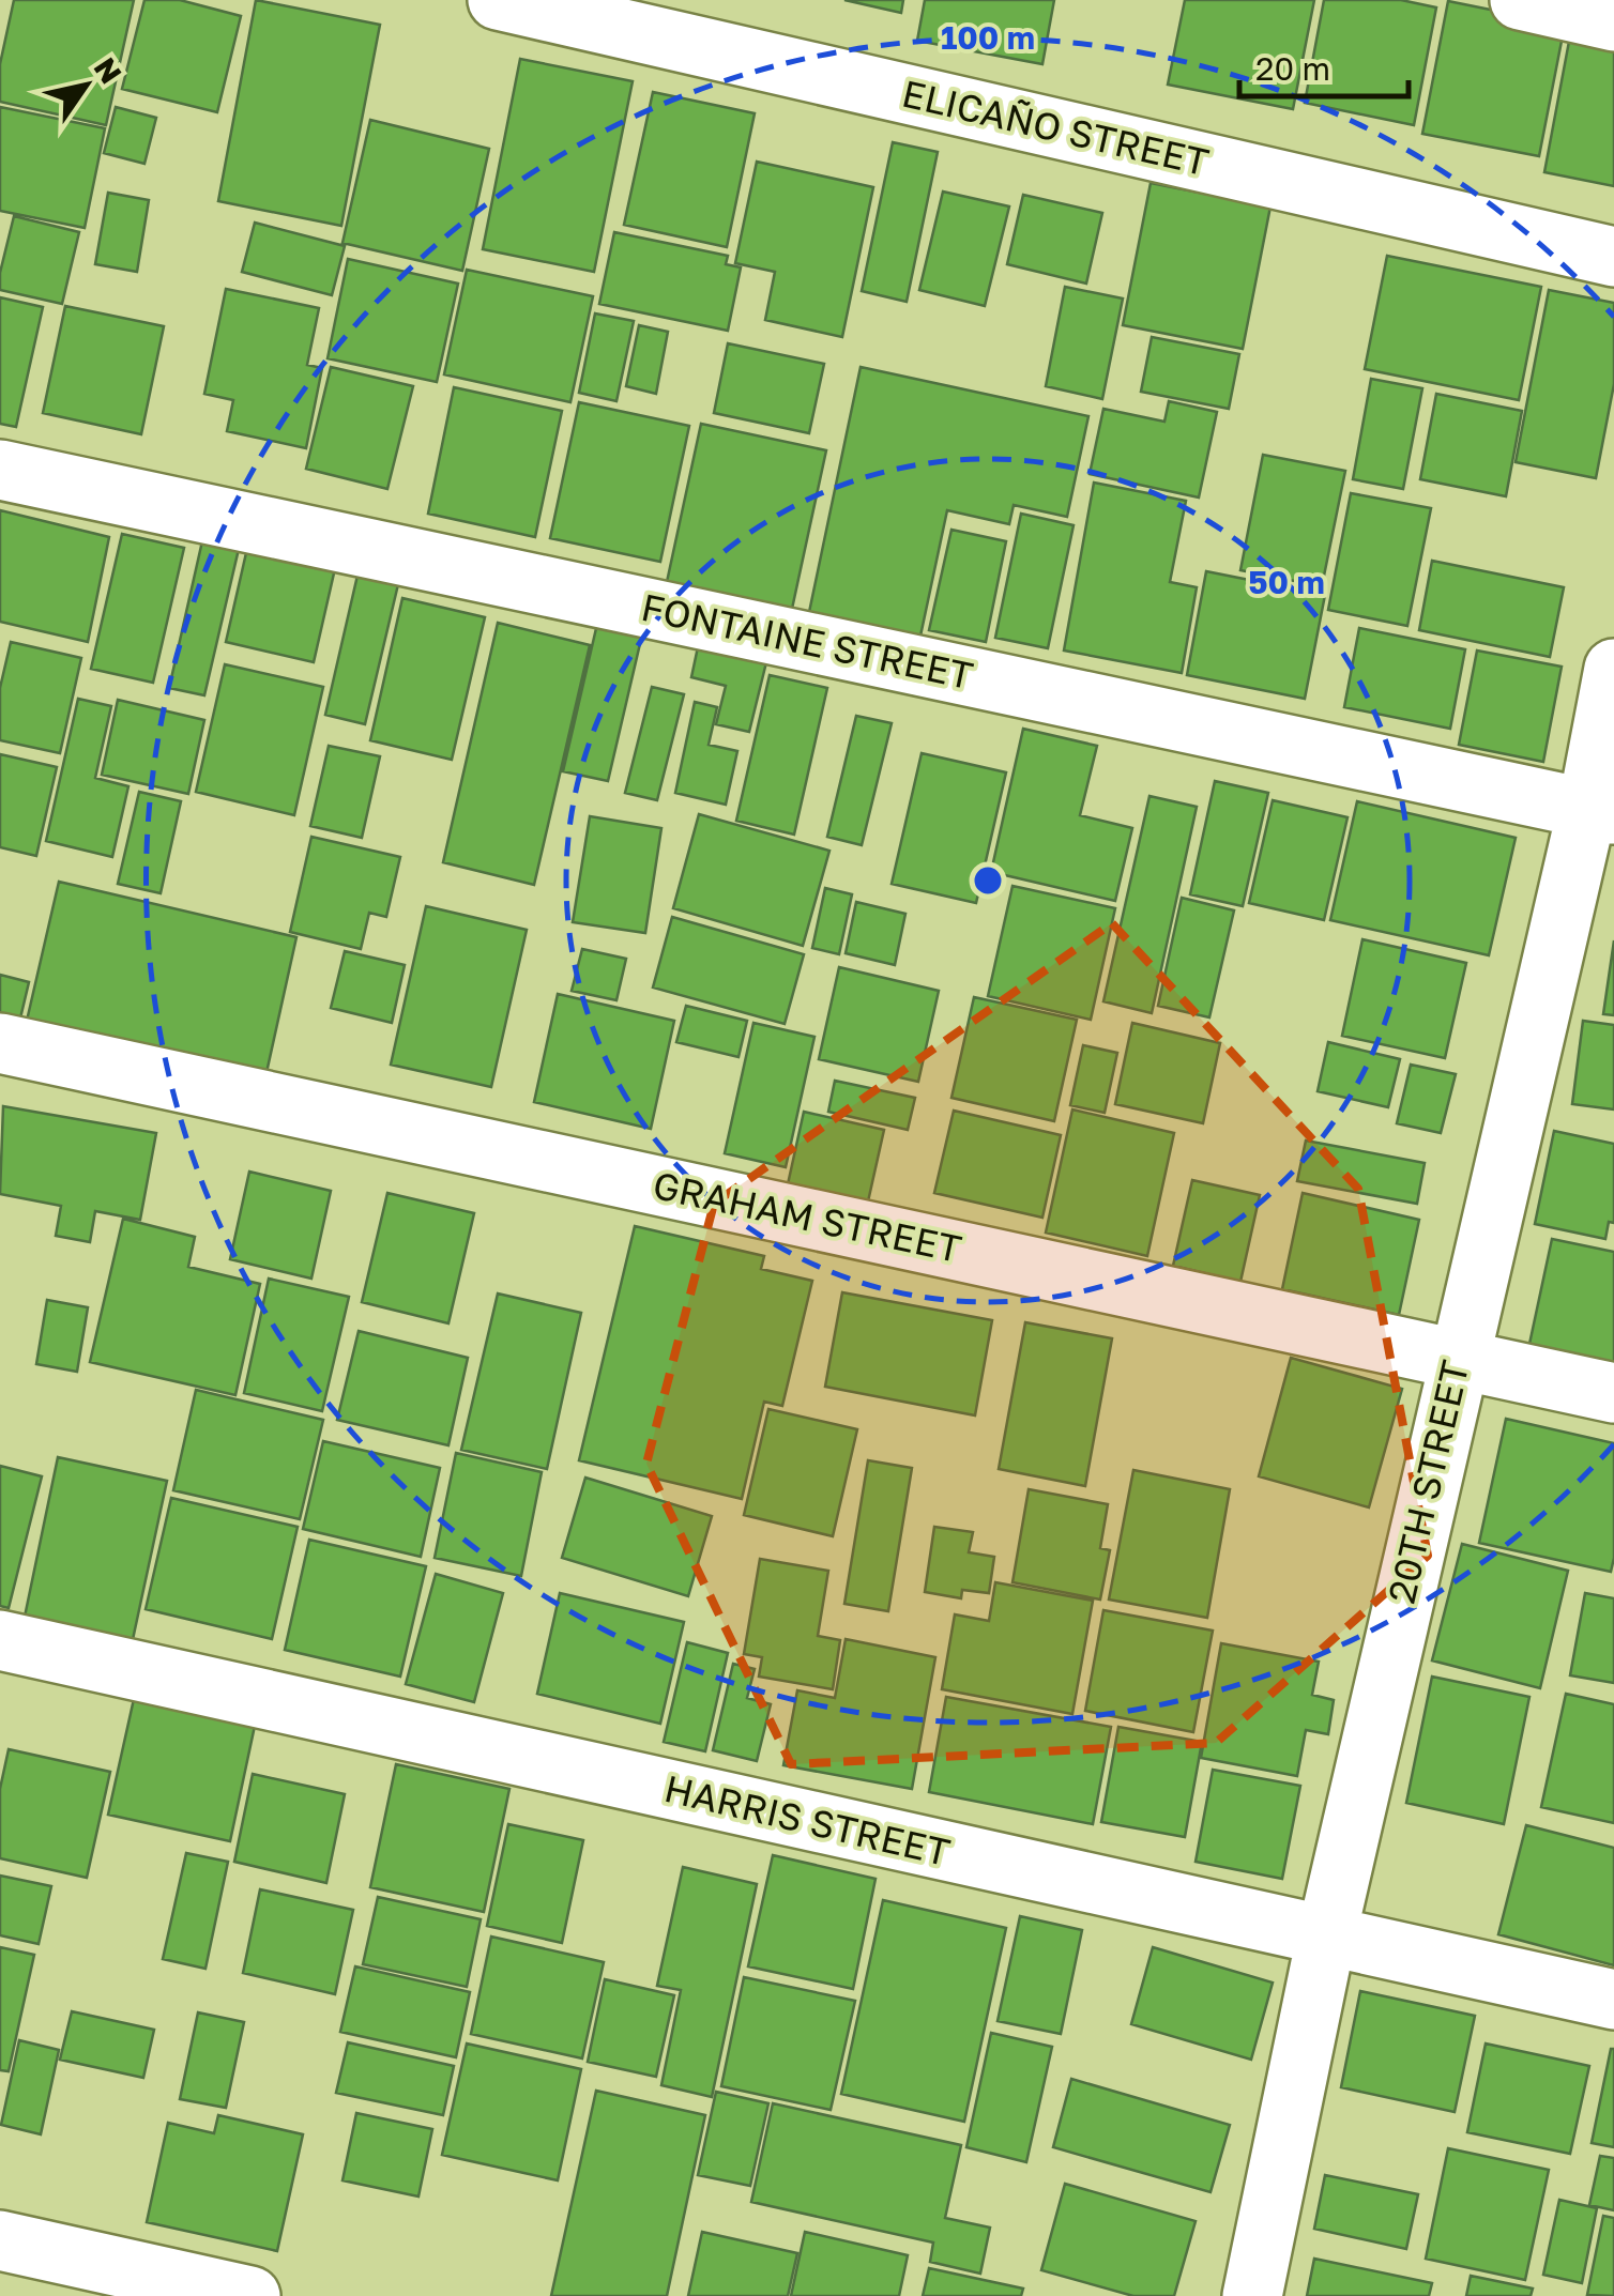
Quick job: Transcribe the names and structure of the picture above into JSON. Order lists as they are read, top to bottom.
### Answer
{
  "streets": {
    "street": [
      "ELICAÑO STREET",
      "FONTAINE STREET",
      "GRAHAM STREET",
      "20TH STREET",
      "HARRIS STREET"
    ]
  },
  "crossings": [
    ["FONTAINE STREET", "20TH STREET"],
    ["GRAHAM STREET", "20TH STREET"],
    ["20TH STREET", "HARRIS STREET"]
  ],
  "scale_bar": "20 m",
  "north": "top right",
  "rings": ["100 m", "50 m"]
}
